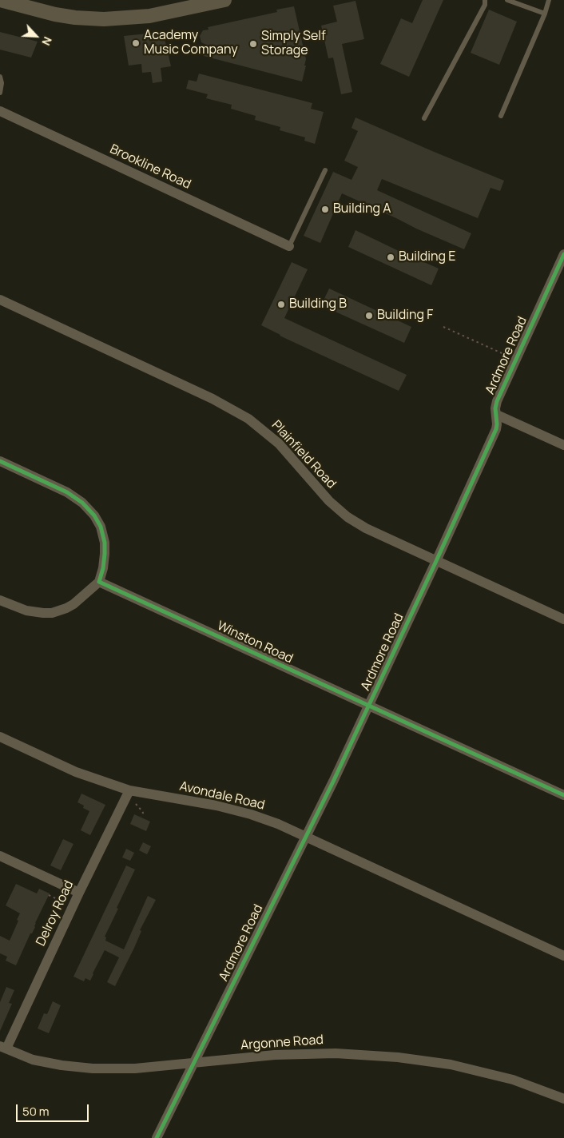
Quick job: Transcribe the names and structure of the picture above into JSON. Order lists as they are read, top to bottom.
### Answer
{
  "streets": {
    "street": [
      "Brookline Road",
      "Ardmore Road",
      "Plainfield Road",
      "Winston Road",
      "Avondale Road",
      "Delroy Road",
      "Argonne Road"
    ]
  },
  "crossings": [
    ["Ardmore Road", "Plainfield Road"],
    ["Ardmore Road", "Winston Road"],
    ["Ardmore Road", "Avondale Road"],
    ["Ardmore Road", "Argonne Road"],
    ["Avondale Road", "Delroy Road"],
    ["Delroy Road", "Argonne Road"]
  ],
  "places": [
    "Academy Music Company",
    "Simply Self Storage",
    "Building A",
    "Building E",
    "Building B",
    "Building F"
  ],
  "scale_bar": "50 m",
  "north": "bottom right"
}
